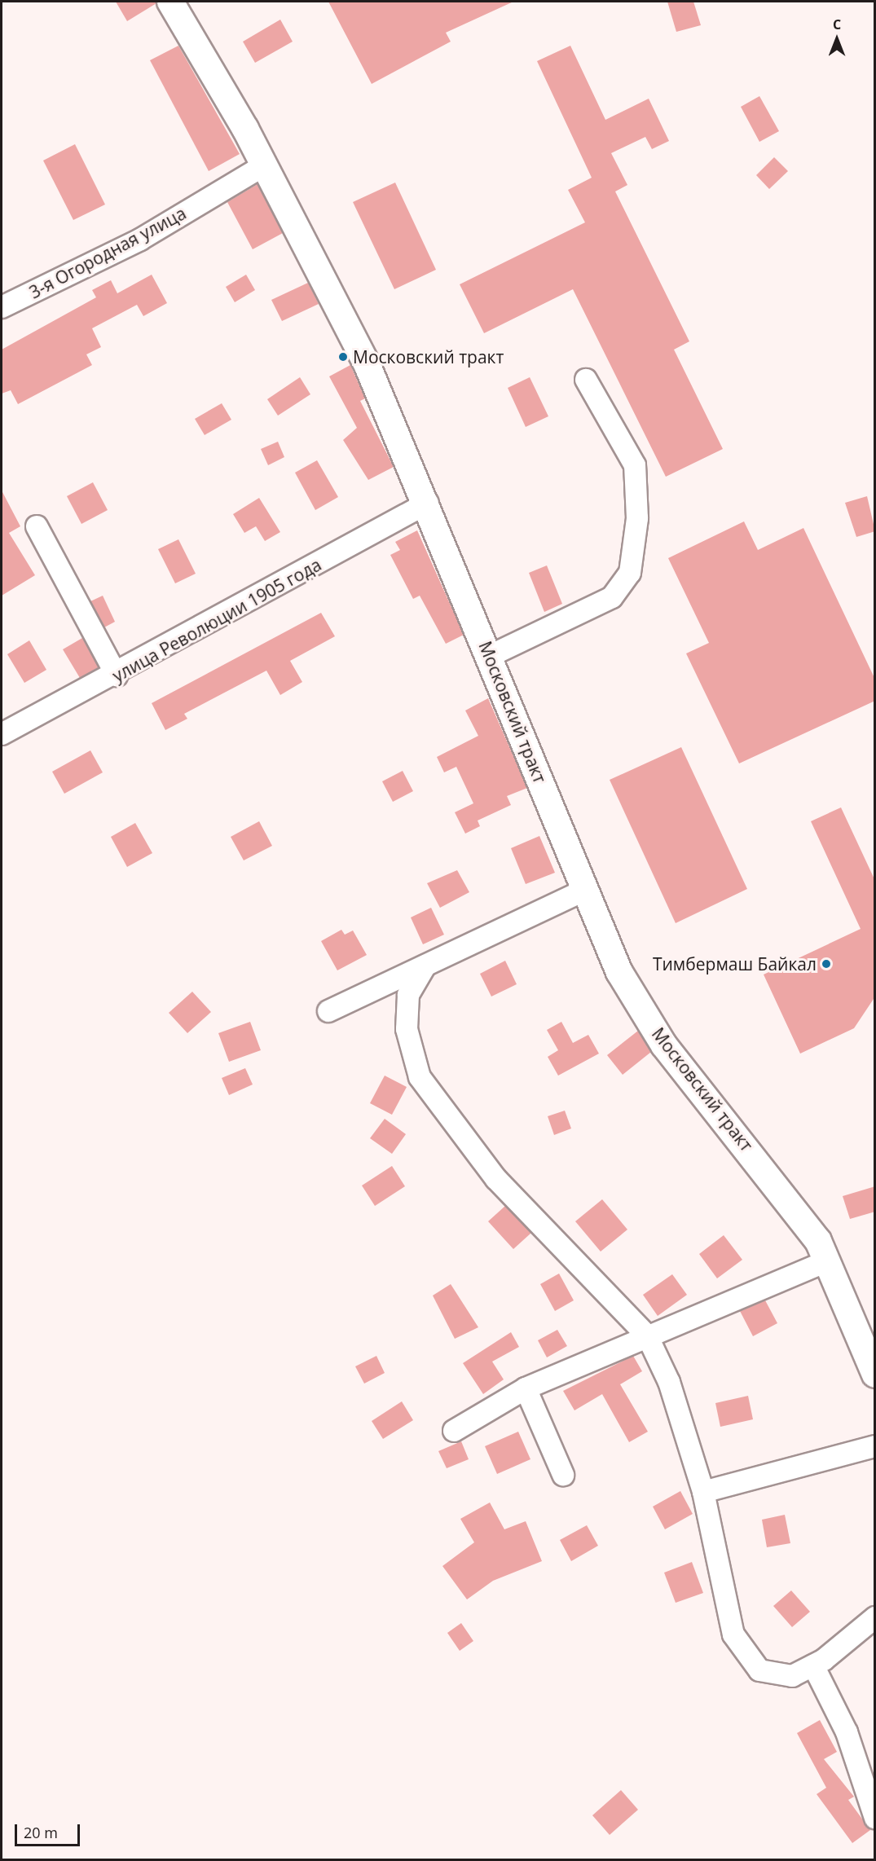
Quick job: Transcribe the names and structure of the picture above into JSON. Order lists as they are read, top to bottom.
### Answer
{
  "streets": {
    "main road": ["Московский тракт"],
    "street": ["3-я Огородная улица", "улица Революции 1905 года"]
  },
  "crossings": [
    ["3-я Огородная улица", "Московский тракт"],
    ["улица Революции 1905 года", "Московский тракт"]
  ],
  "places": ["Московский тракт", "Тимбермаш Байкал"],
  "scale_bar": "20 m",
  "north": "top"
}
